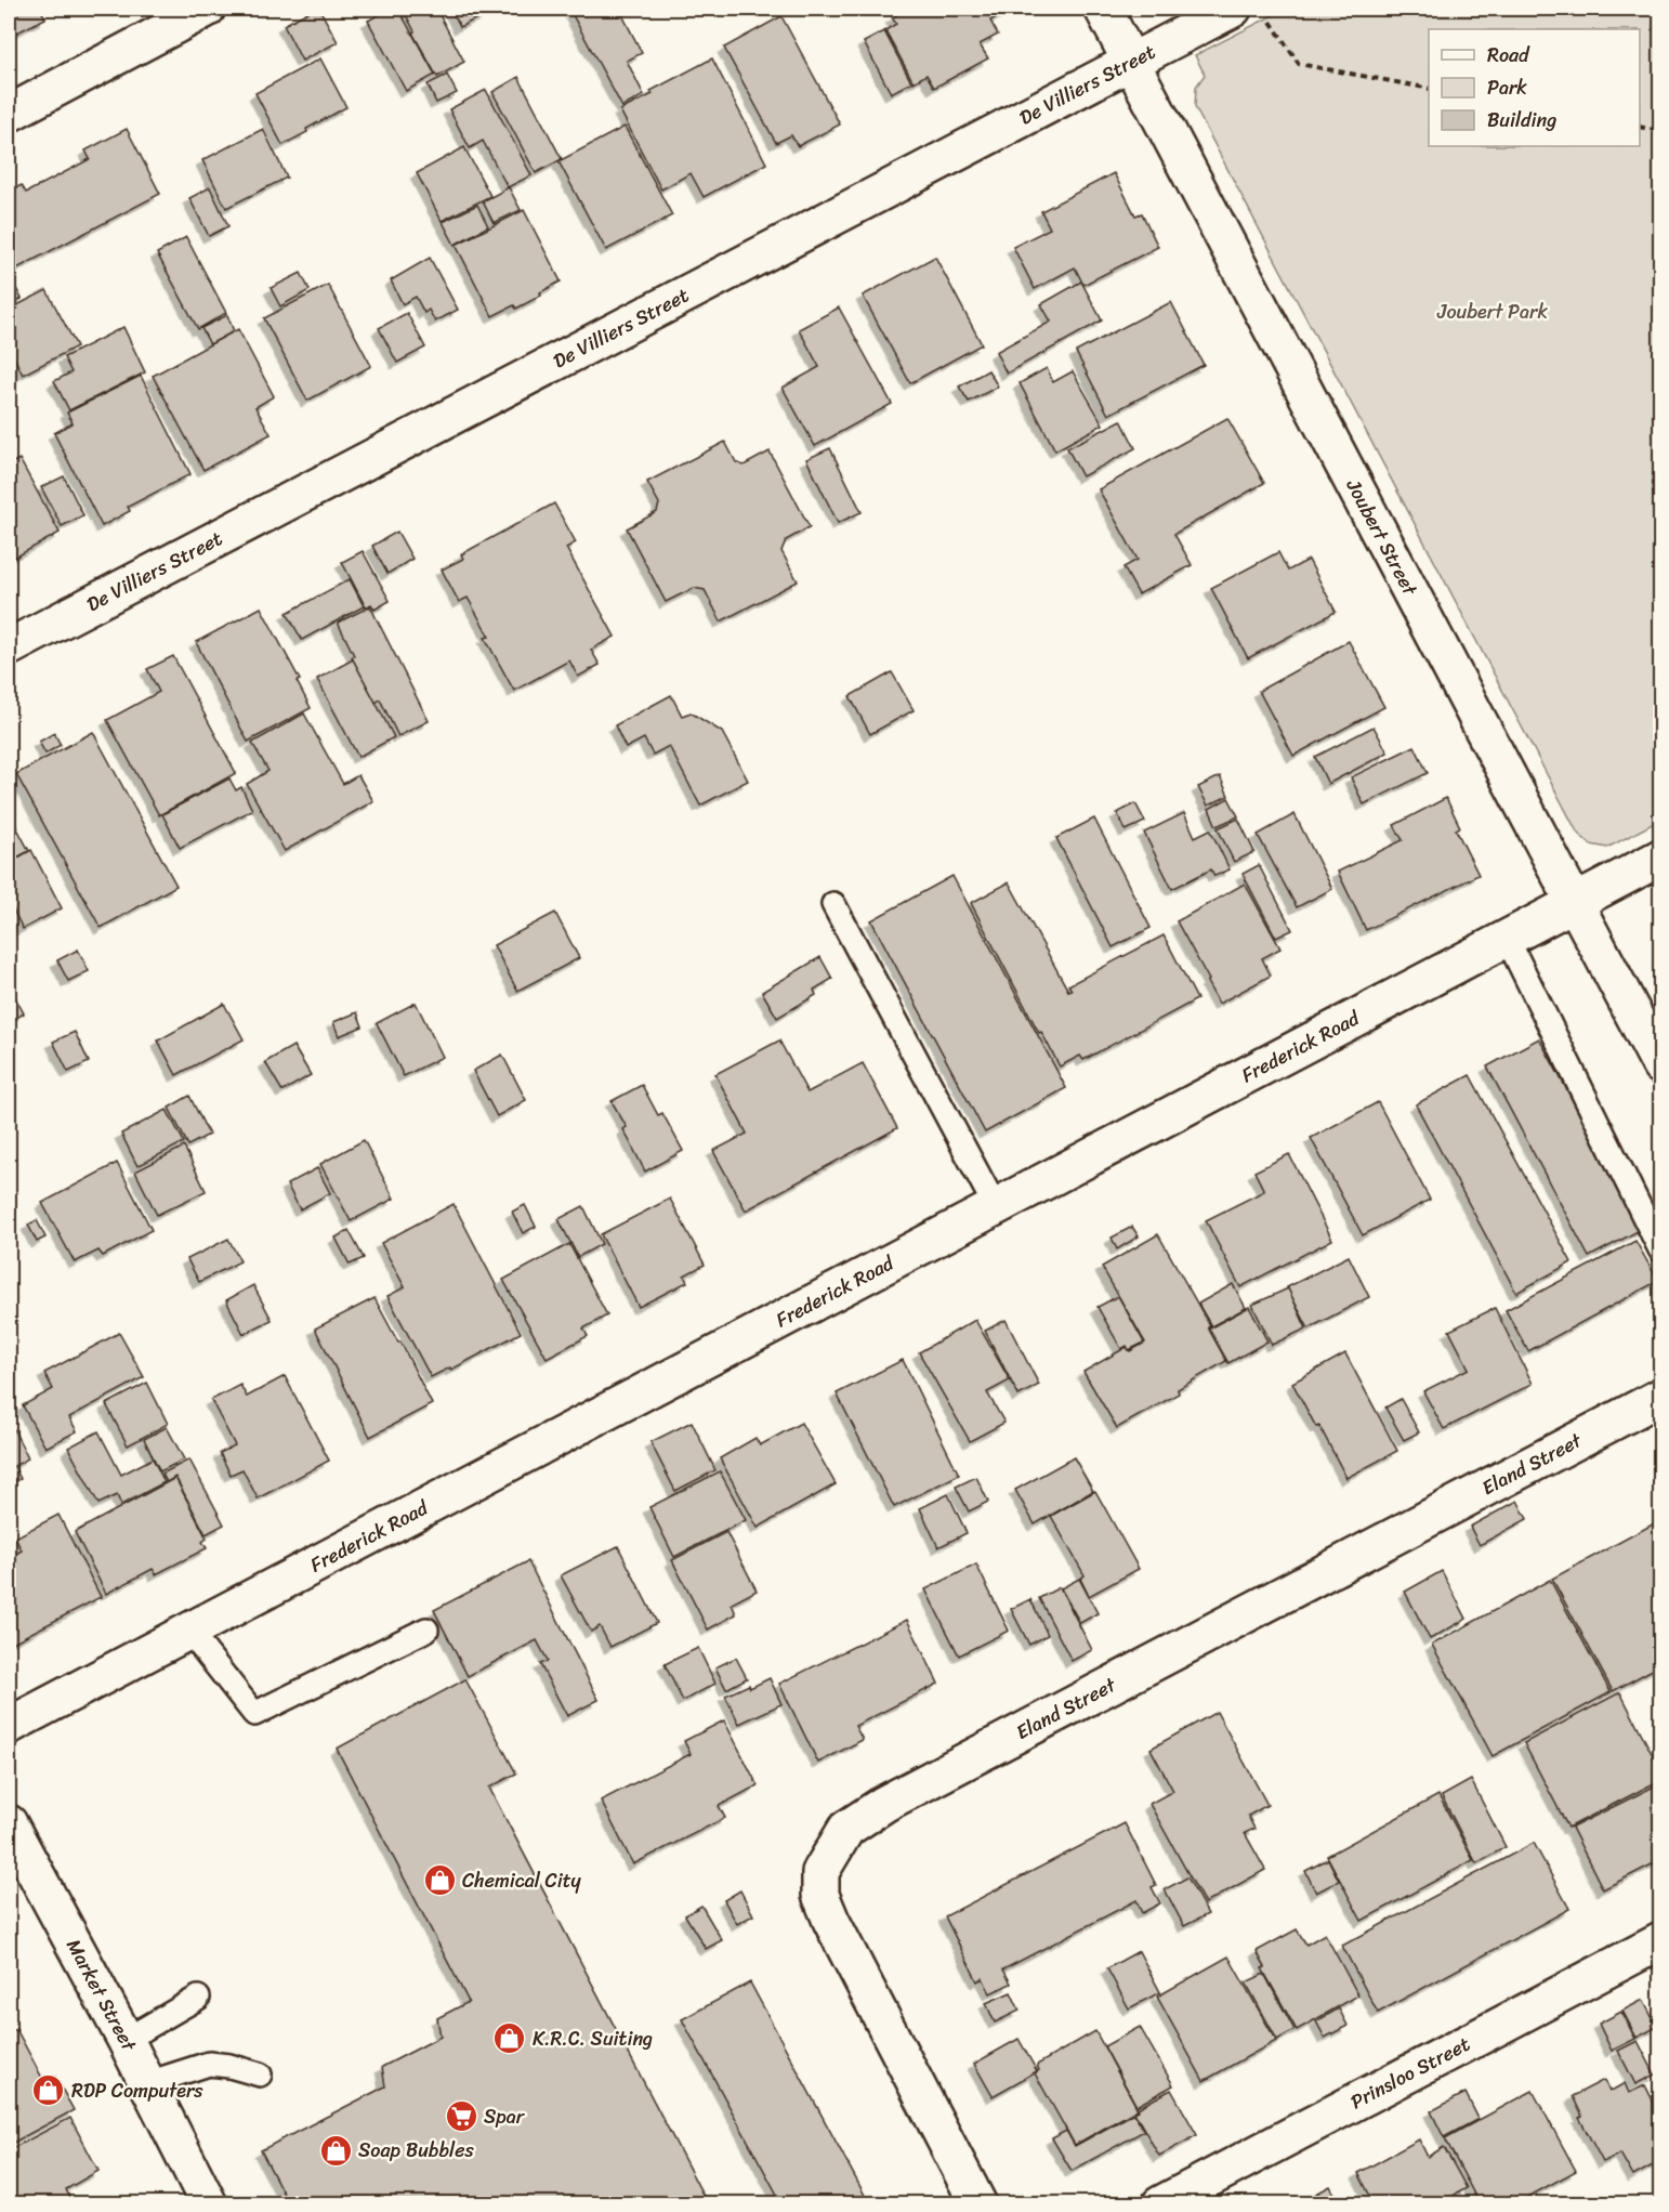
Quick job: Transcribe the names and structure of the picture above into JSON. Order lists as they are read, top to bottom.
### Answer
{
  "streets": {
    "street": [
      "De Villiers Street",
      "Joubert Street",
      "Frederick Road",
      "Eland Street",
      "Market Street",
      "Prinsloo Street"
    ]
  },
  "crossings": [
    ["De Villiers Street", "Joubert Street"],
    ["Joubert Street", "Frederick Road"]
  ],
  "parks": ["Joubert Park"],
  "places": {
    "shop": [
      "Chemical City",
      "K.R.C. Suiting",
      "RDP Computers",
      "Soap Bubbles"
    ],
    "supermarket": ["Spar"]
  },
  "legend": ["Road", "Park", "Building"]
}
